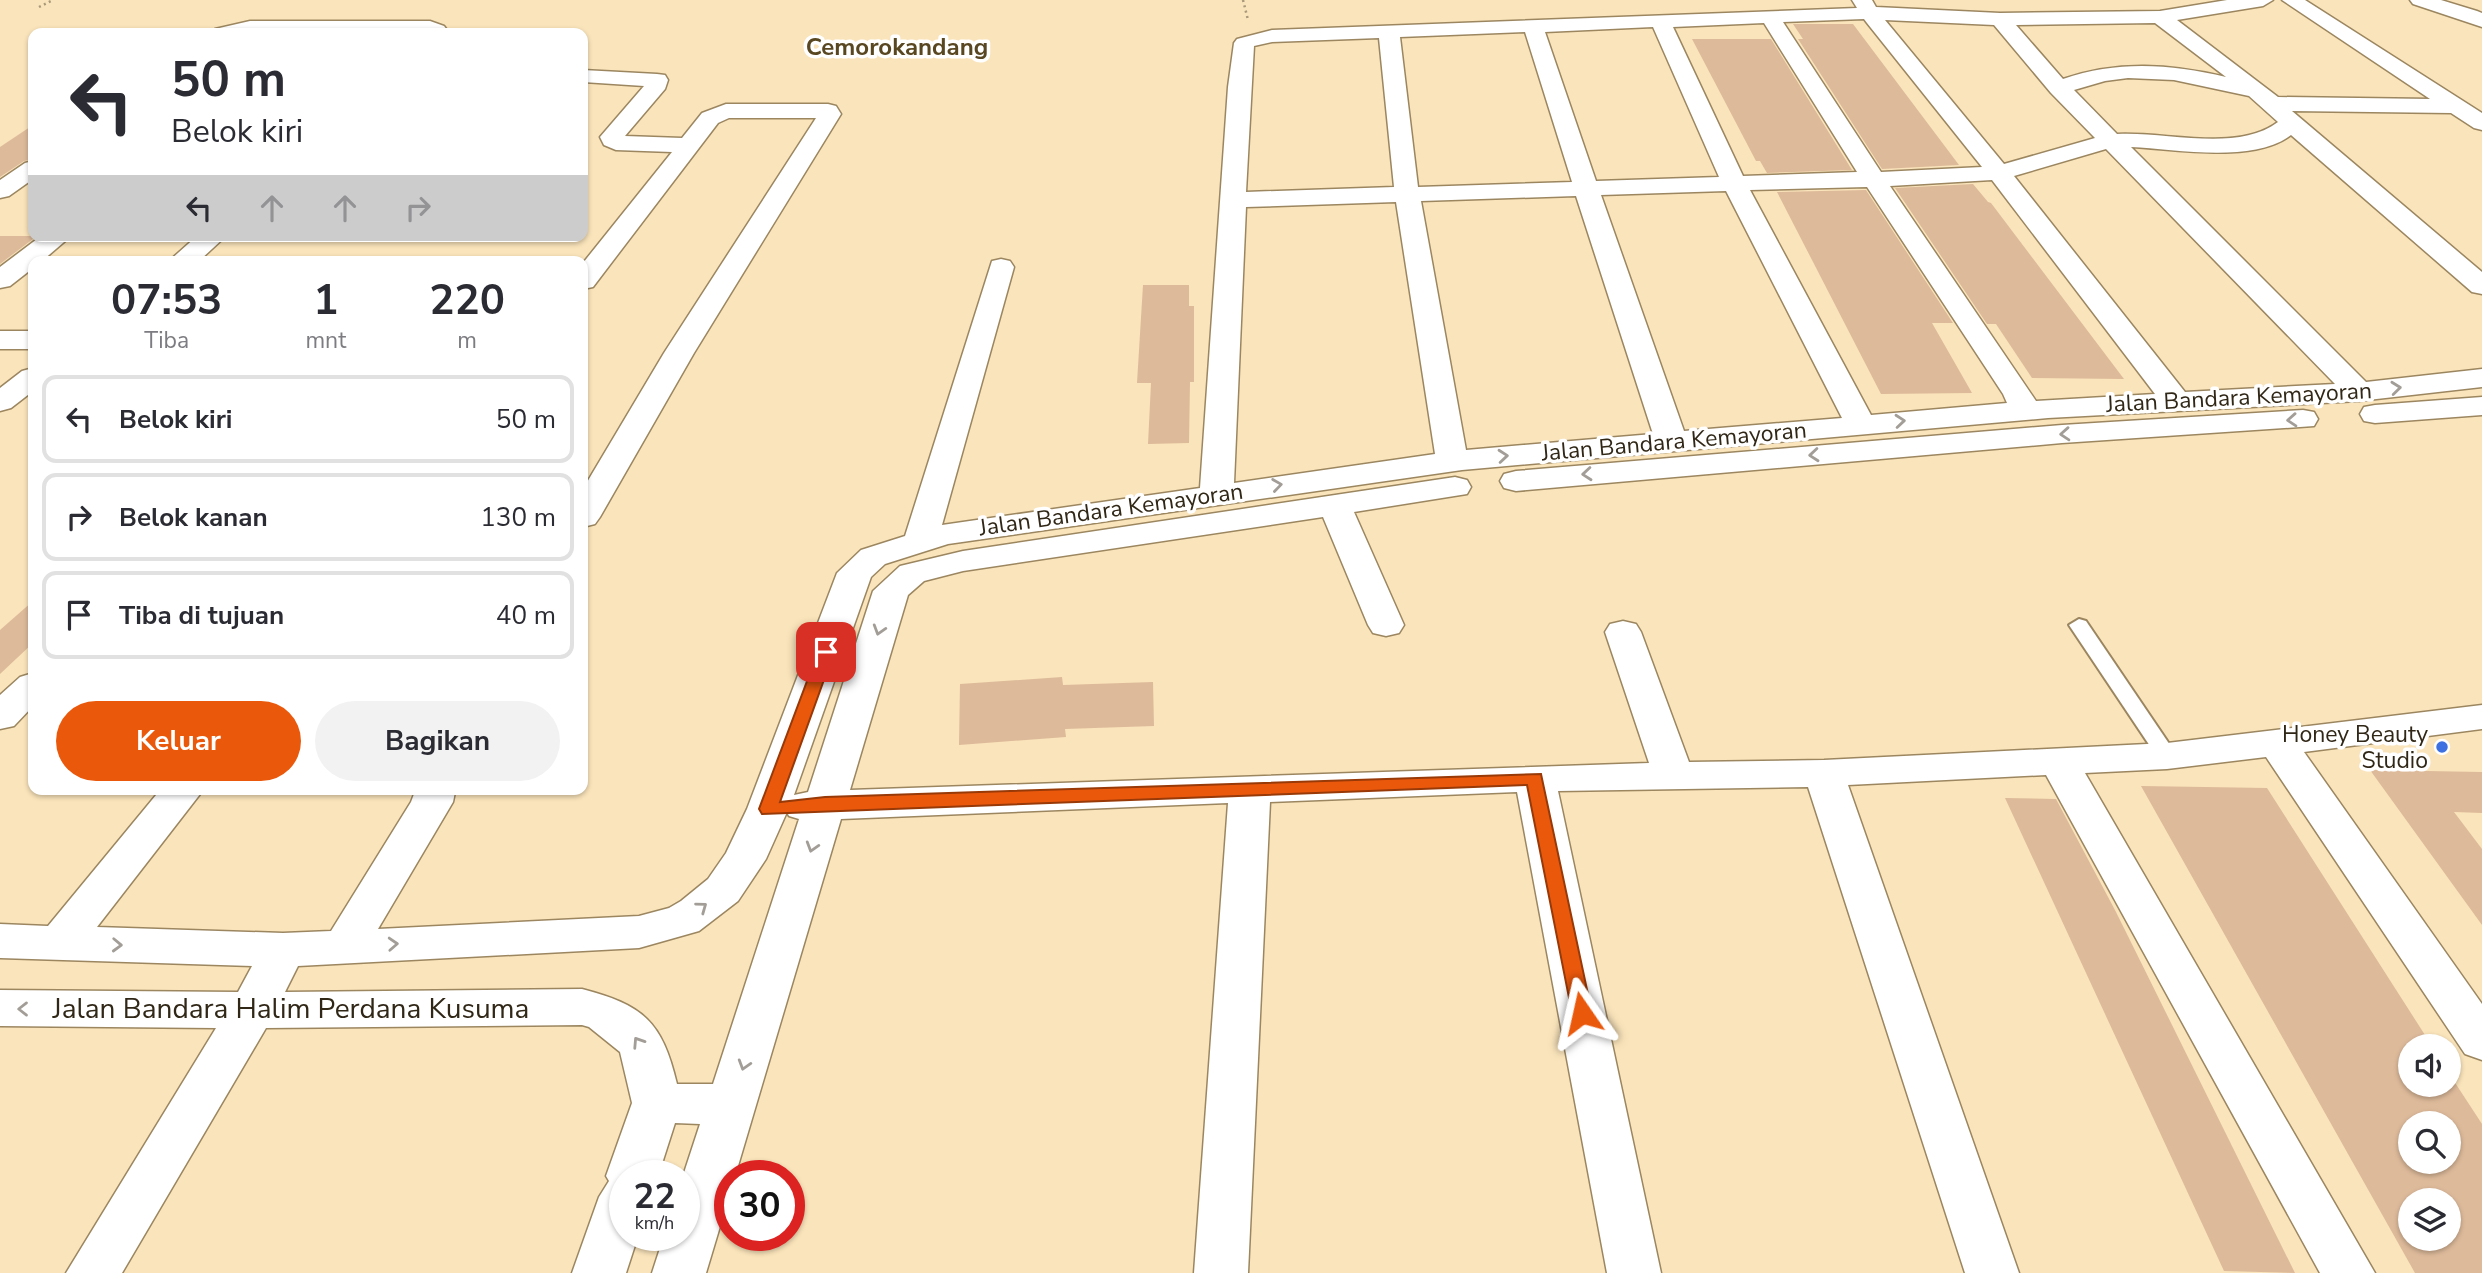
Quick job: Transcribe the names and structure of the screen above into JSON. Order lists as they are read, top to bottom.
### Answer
{
  "streets": {
    "street": ["Jalan Bandara Kemayoran", "Jalan Bandara Halim Perdana Kusuma"]
  },
  "districts": ["Cemorokandang"],
  "places": ["Honey Beauty Studio"],
  "page": {
    "turn": ["50 m", "Belok kiri"],
    "eta": [
      "07:53",
      "Tiba",
      "1",
      "mnt",
      "220",
      "m"
    ],
    "list": [
      {
        "name": "Belok kiri",
        "value": "50 m"
      },
      {
        "name": "Belok kanan",
        "value": "130 m"
      },
      {
        "name": "Tiba di tujuan",
        "value": "40 m"
      }
    ],
    "buttons": ["Keluar", "Bagikan"],
    "speed": "22 km/h",
    "limit": "30"
  }
}
